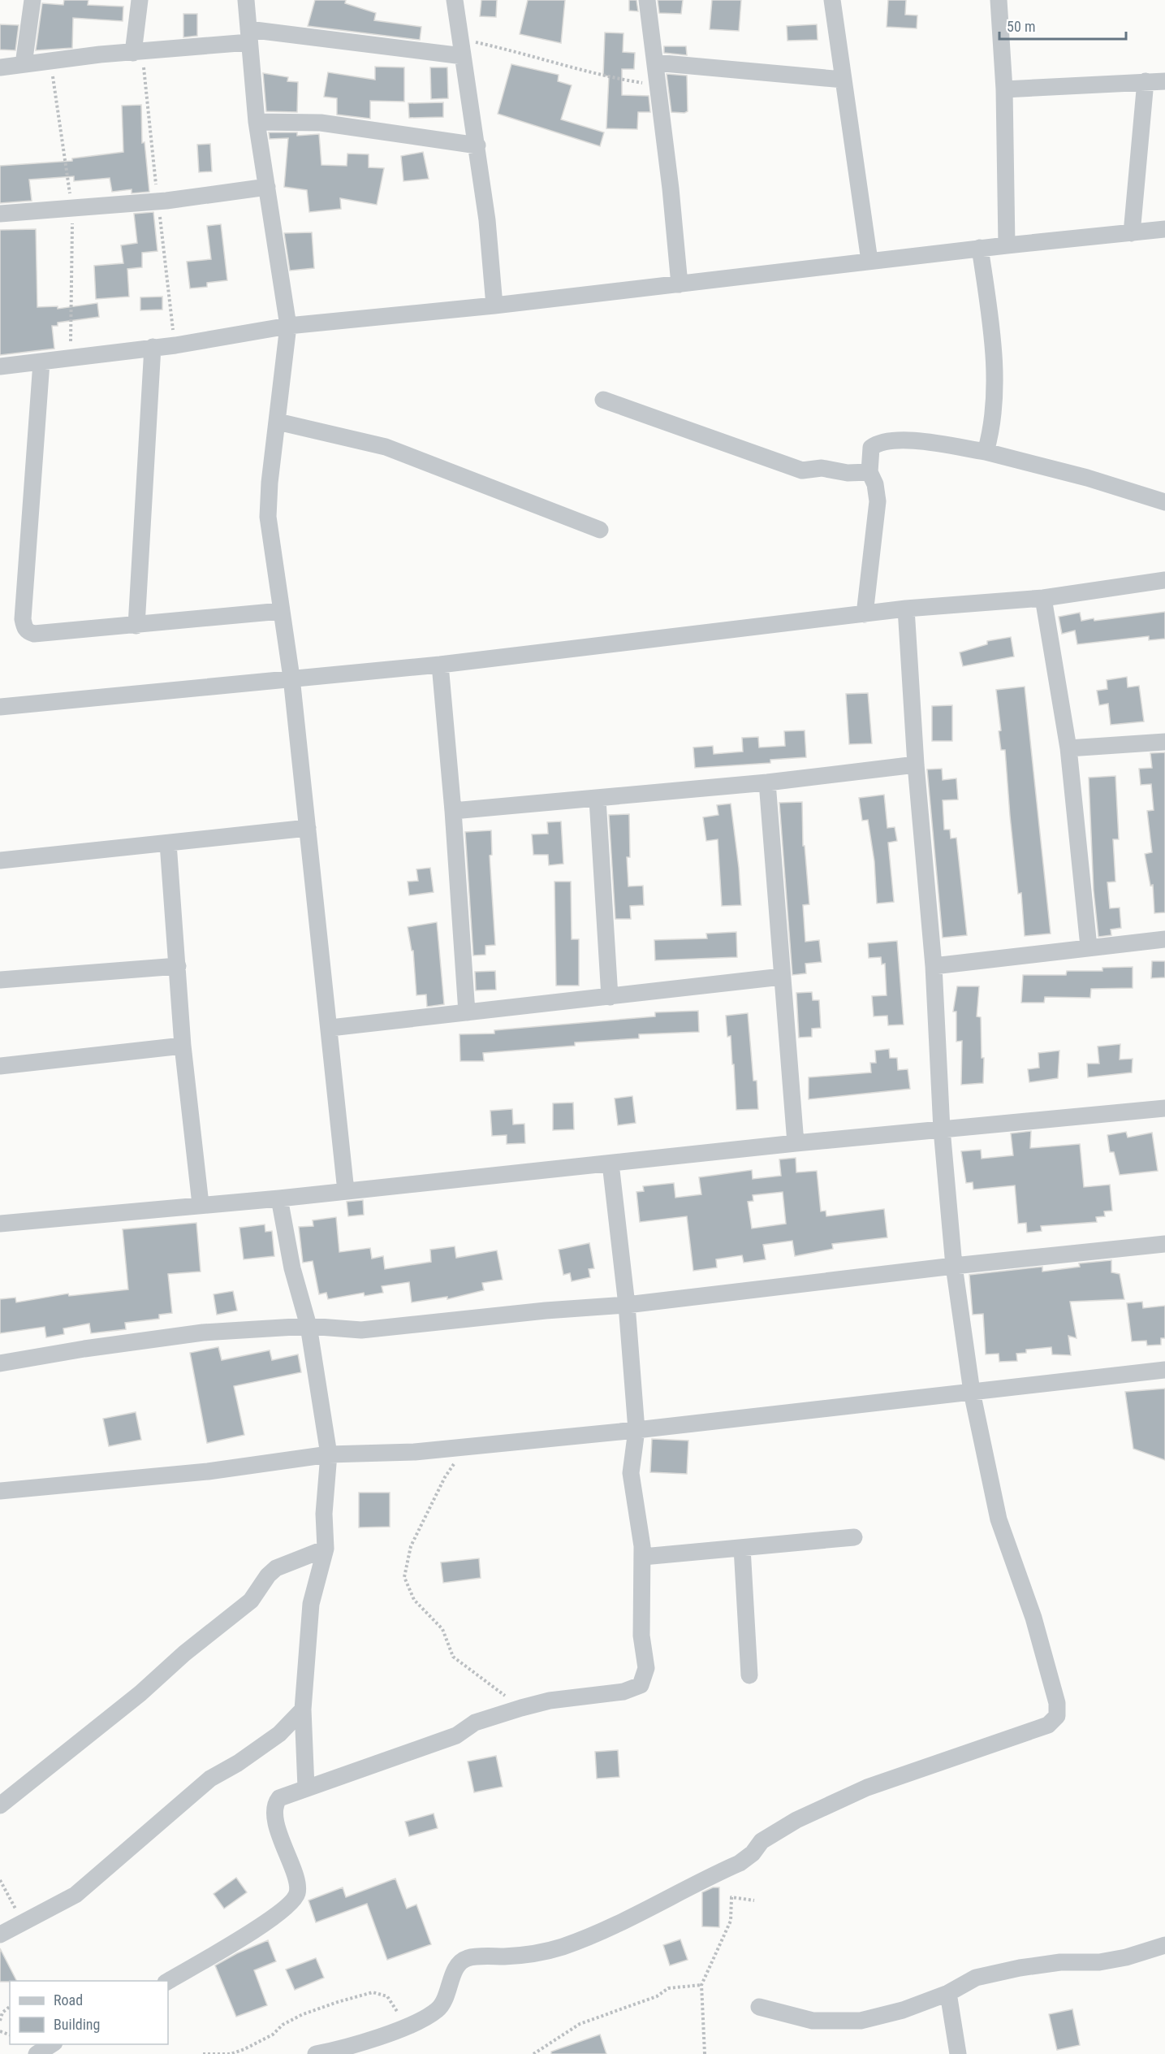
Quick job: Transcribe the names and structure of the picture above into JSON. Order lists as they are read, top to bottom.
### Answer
{
  "legend": ["Road", "Building"],
  "scale_bar": "50 m"
}
